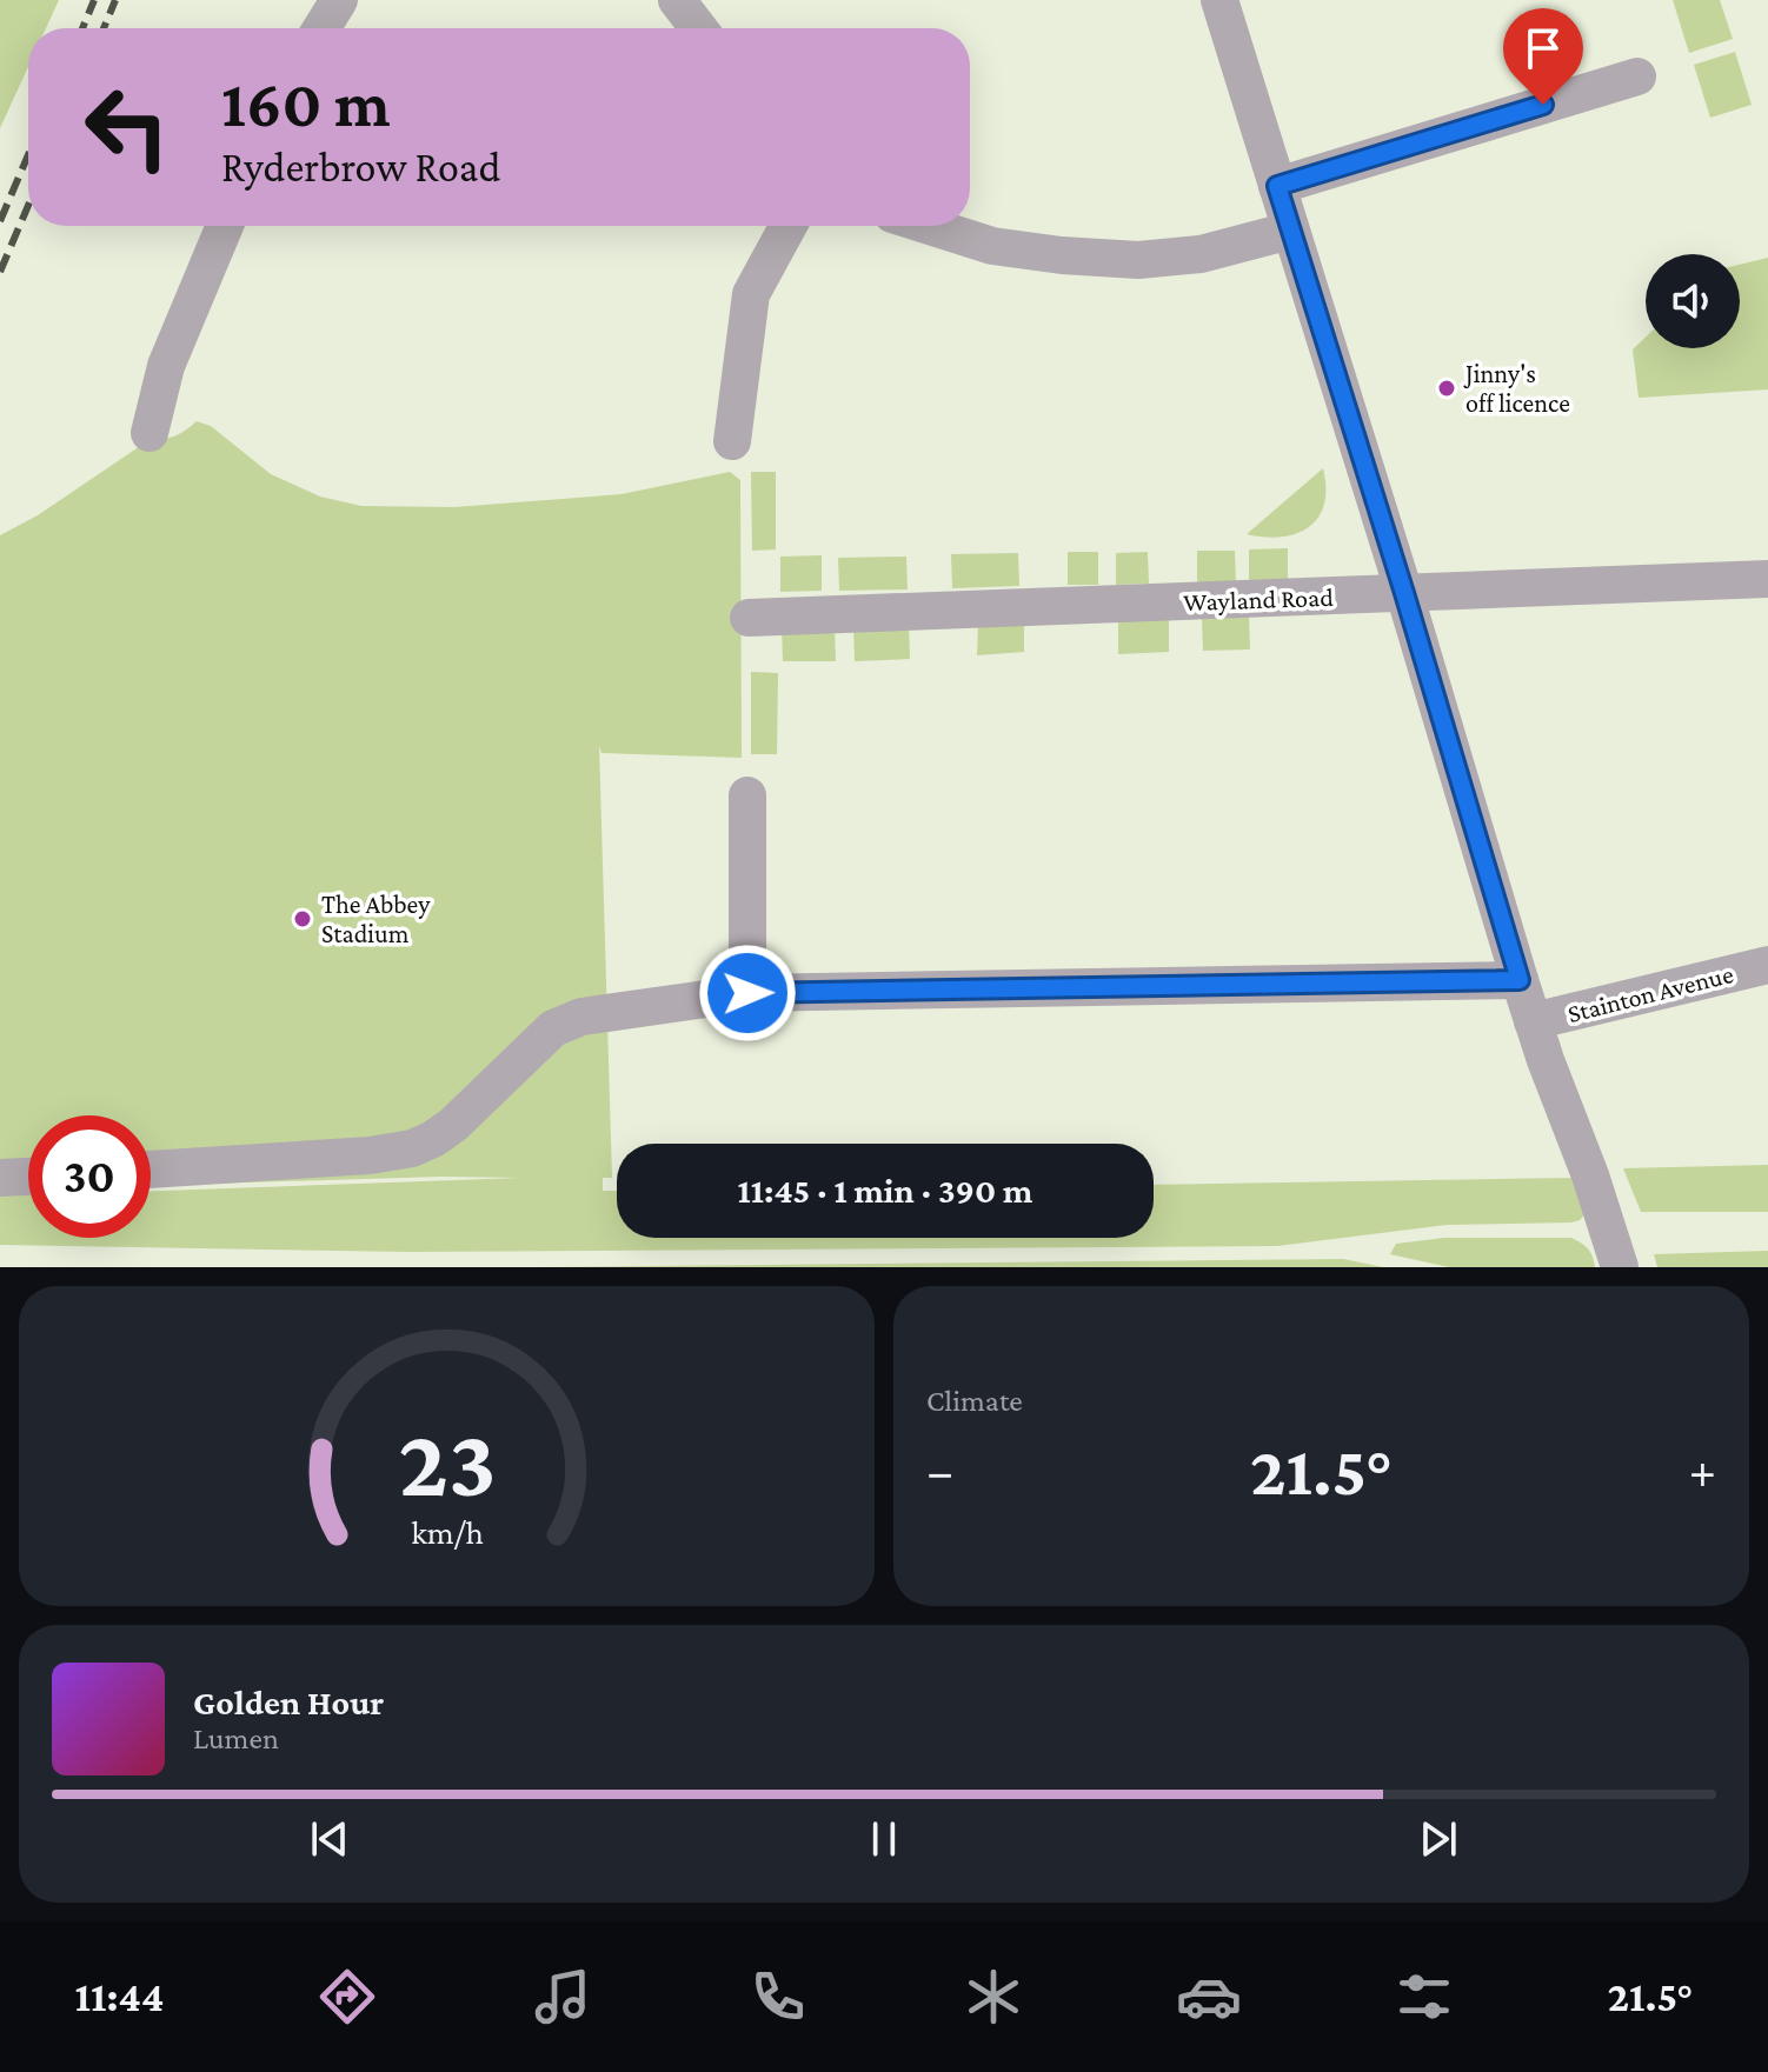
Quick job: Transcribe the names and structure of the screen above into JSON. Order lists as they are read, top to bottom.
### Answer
{
  "streets": {
    "street": ["Wayland Road", "Stainton Avenue"]
  },
  "places": ["Jinny's off licence", "The Abbey Stadium"],
  "page": {
    "turn": ["160 m", "Ryderbrow Road"],
    "limit": "30",
    "trip": "11:45 · 1 min · 390 m",
    "tile": "Climate",
    "heat": ["−", "21.5°", "+"],
    "song": ["Golden Hour", "Lumen"],
    "tabs": ["11:44", "21.5°"],
    "gauge": ["23", "km/h"]
  }
}
